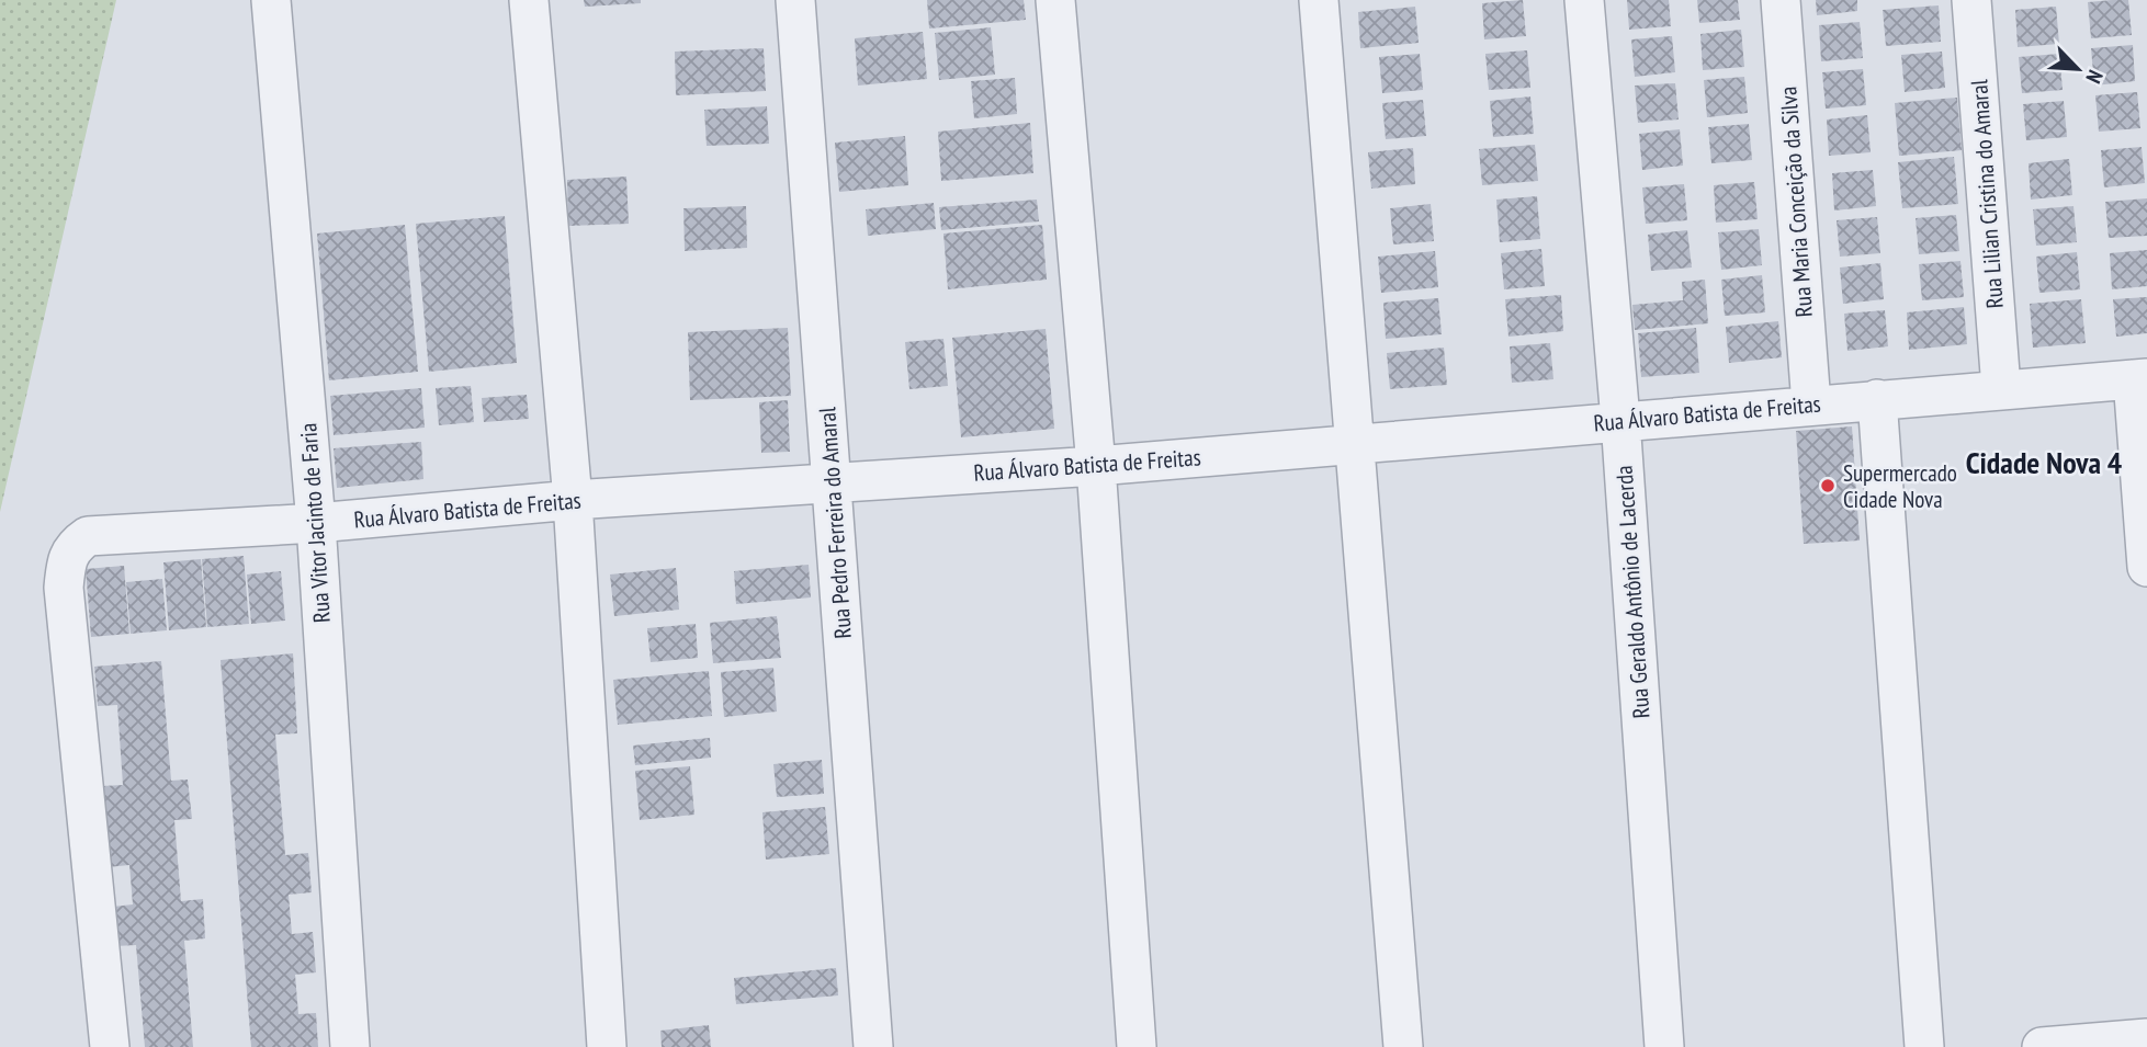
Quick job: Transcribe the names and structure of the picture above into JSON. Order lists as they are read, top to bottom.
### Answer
{
  "streets": {
    "street": [
      "Rua Lilian Cristina do Amaral",
      "Rua Maria Conceição da Silva",
      "Rua Álvaro Batista de Freitas",
      "Rua Vitor Jacinto de Faria",
      "Rua Pedro Ferreira do Amaral",
      "Rua Geraldo Antônio de Lacerda"
    ]
  },
  "crossings": [
    ["Rua Lilian Cristina do Amaral", "Rua Álvaro Batista de Freitas"],
    ["Rua Maria Conceição da Silva", "Rua Álvaro Batista de Freitas"],
    ["Rua Álvaro Batista de Freitas", "Rua Vitor Jacinto de Faria"],
    ["Rua Álvaro Batista de Freitas", "Rua Pedro Ferreira do Amaral"],
    ["Rua Álvaro Batista de Freitas", "Rua Geraldo Antônio de Lacerda"]
  ],
  "districts": ["Cidade Nova 4"],
  "places": ["Supermercado Cidade Nova"],
  "north": "bottom right"
}
